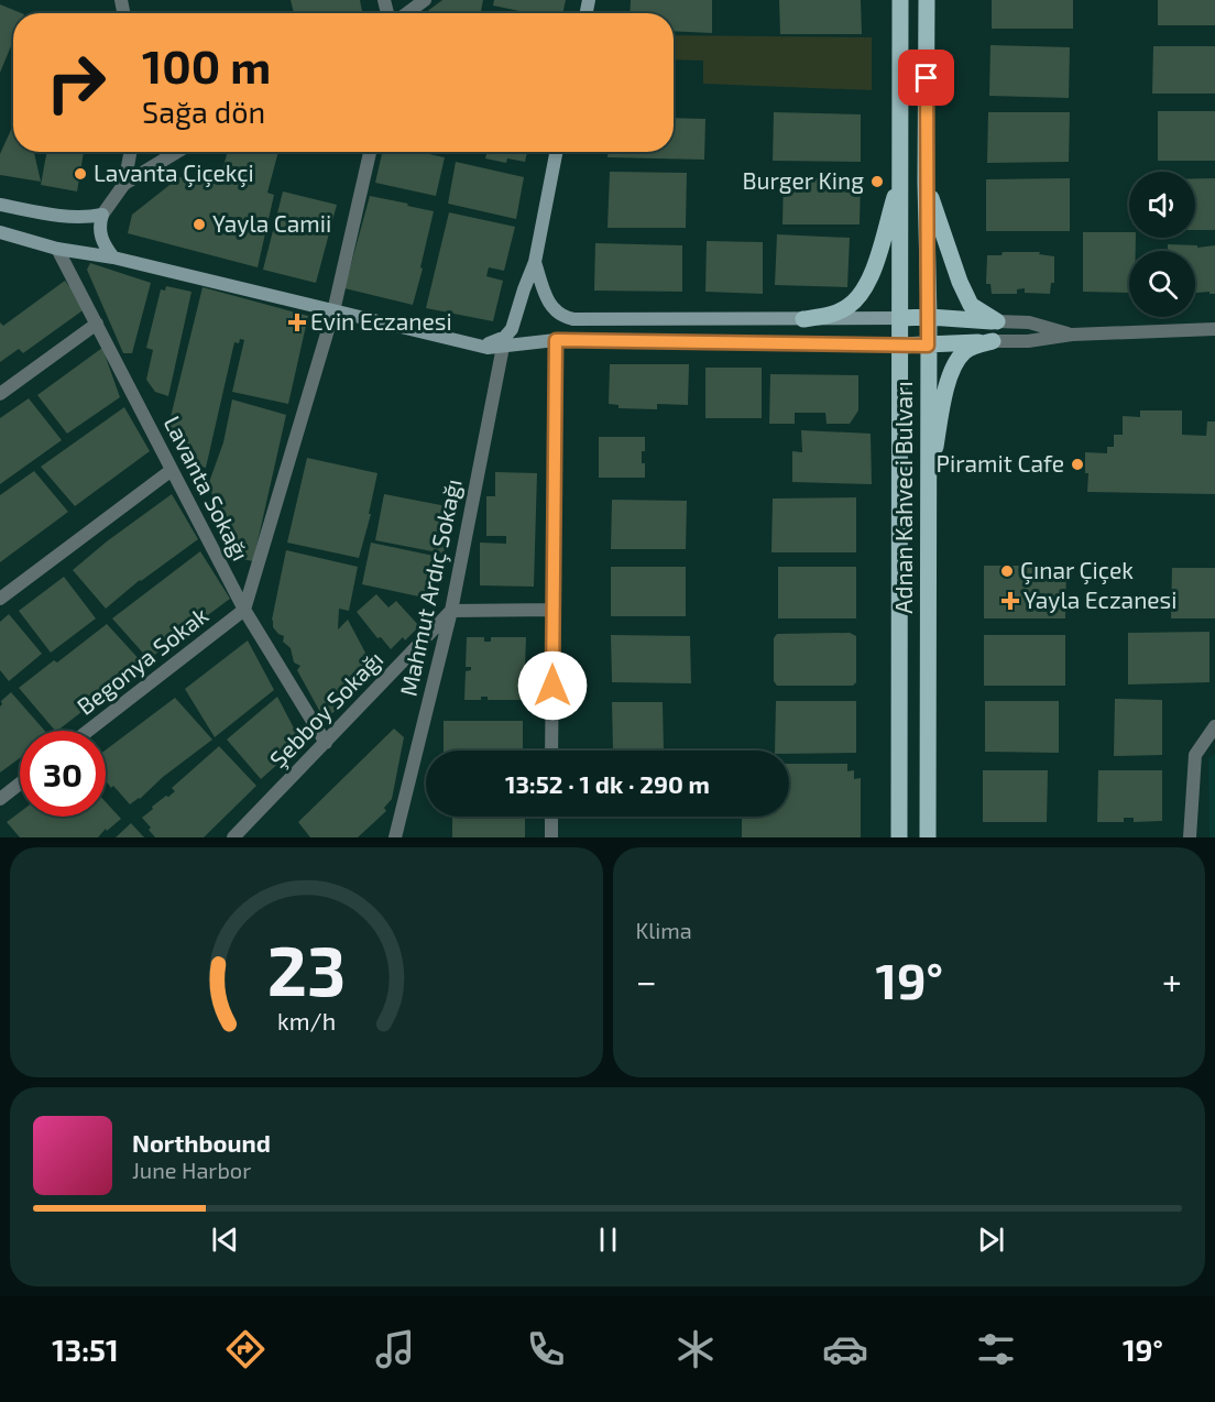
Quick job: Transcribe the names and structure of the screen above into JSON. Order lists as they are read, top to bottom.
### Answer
{
  "streets": {
    "main road": ["Adnan Kahveci Bulvarı"],
    "street": [
      "Lavanta Sokağı",
      "Mahmut Ardıç Sokağı",
      "Begonya Sokak",
      "Şebboy Sokağı"
    ]
  },
  "crossings": [
    ["Lavanta Sokağı", "Begonya Sokak"],
    ["Lavanta Sokağı", "Şebboy Sokağı"],
    ["Mahmut Ardıç Sokağı", "Şebboy Sokağı"]
  ],
  "places": {
    "other": [
      "Lavanta Çiçekçi",
      "Burger King",
      "Yayla Camii",
      "Piramit Cafe",
      "Çınar Çiçek"
    ],
    "health": ["Evin Eczanesi", "Yayla Eczanesi"]
  },
  "page": {
    "turn": ["100 m", "Sağa dön"],
    "limit": "30",
    "trip": "13:52 · 1 dk · 290 m",
    "tile": "Klima",
    "heat": ["−", "19°", "+"],
    "song": ["Northbound", "June Harbor"],
    "tabs": ["13:51", "19°"],
    "gauge": ["23", "km/h"]
  }
}
